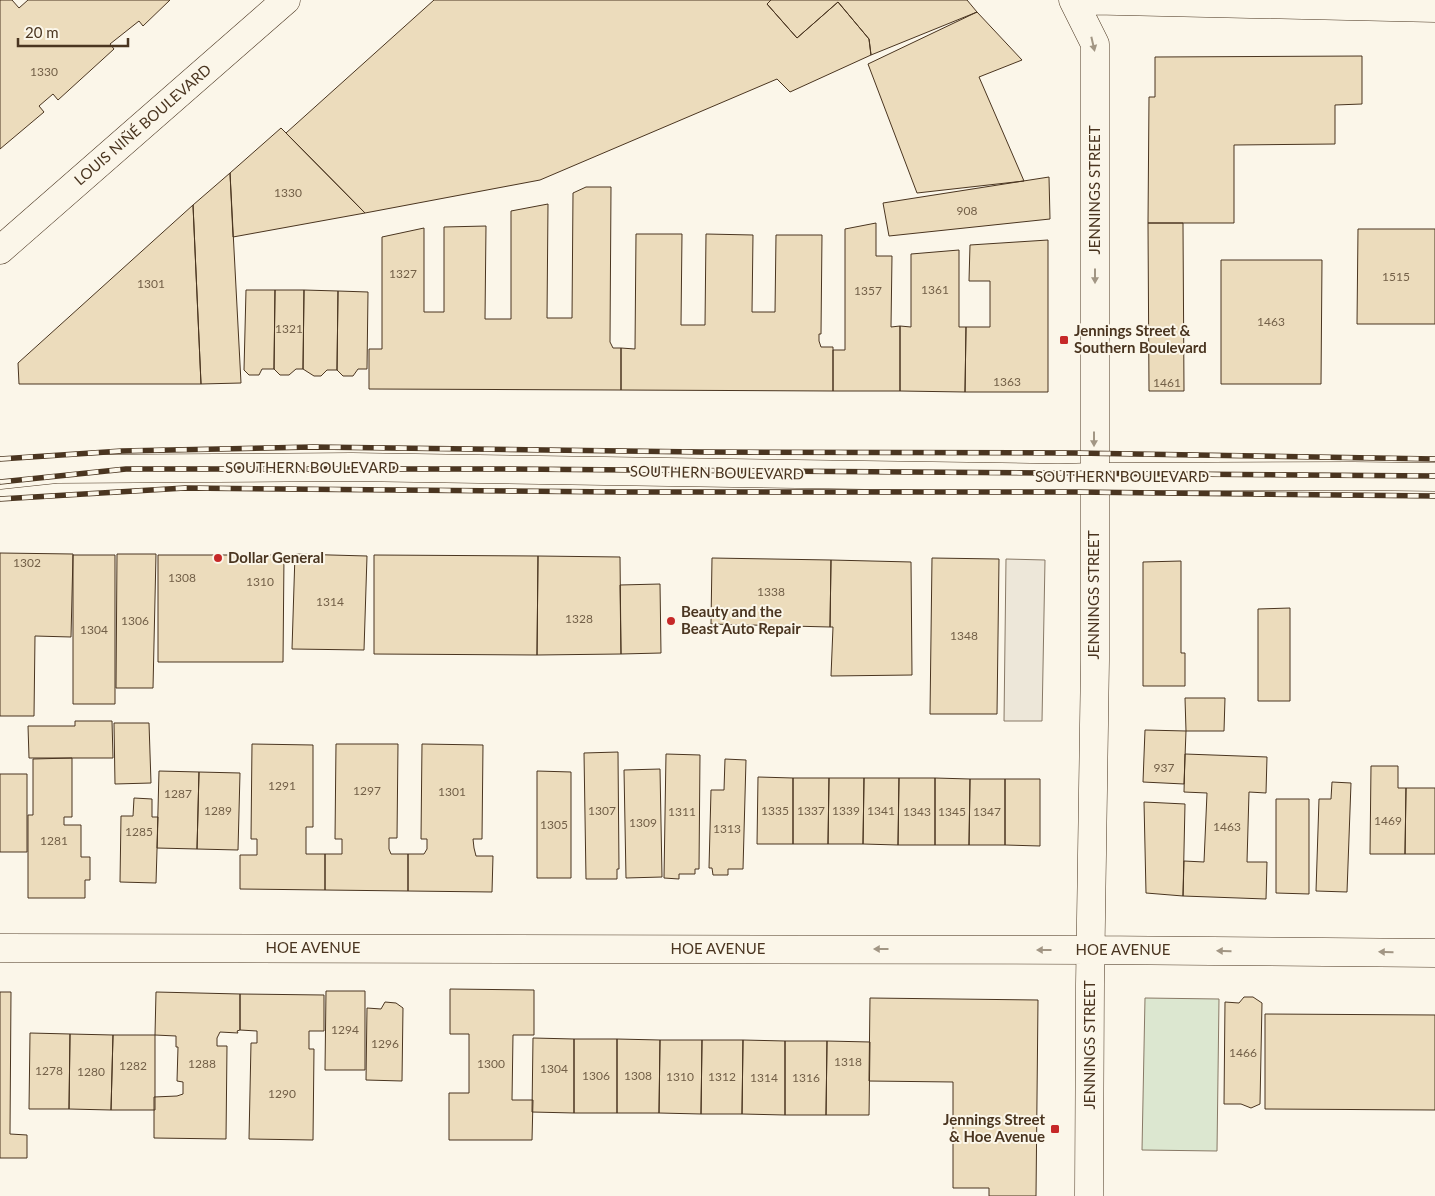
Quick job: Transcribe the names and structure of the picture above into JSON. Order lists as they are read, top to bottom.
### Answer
{
  "streets": {
    "street": [
      "LOUIS NIÑÉ BOULEVARD",
      "JENNINGS STREET",
      "SOUTHERN BOULEVARD",
      "HOE AVENUE"
    ]
  },
  "crossings": [
    ["JENNINGS STREET", "SOUTHERN BOULEVARD"],
    ["JENNINGS STREET", "HOE AVENUE"]
  ],
  "one_way": ["JENNINGS STREET", "HOE AVENUE"],
  "places": {
    "transit": ["Jennings Street & Southern Boulevard", "Jennings Street & Hoe Avenue"],
    "other": ["Dollar General", "Beauty and the Beast Auto Repair"]
  },
  "house_numbers": [
    "1330",
    "1330",
    "908",
    "1327",
    "1515",
    "1301",
    "1361",
    "1357",
    "1463",
    "1321",
    "1363",
    "1461",
    "1302",
    "1308",
    "1310",
    "1338",
    "1314",
    "1328",
    "1306",
    "1304",
    "1348",
    "937",
    "1291",
    "1297",
    "1301",
    "1287",
    "1289",
    "1307",
    "1335",
    "1337",
    "1339",
    "1341",
    "1311",
    "1343",
    "1345",
    "1347",
    "1469",
    "1309",
    "1305",
    "1463",
    "1313",
    "1285",
    "1281",
    "1294",
    "1296",
    "1466",
    "1318",
    "1288",
    "1300",
    "1282",
    "1304",
    "1278",
    "1280",
    "1306",
    "1308",
    "1310",
    "1312",
    "1314",
    "1316",
    "1290"
  ],
  "scale_bar": "20 m"
}
